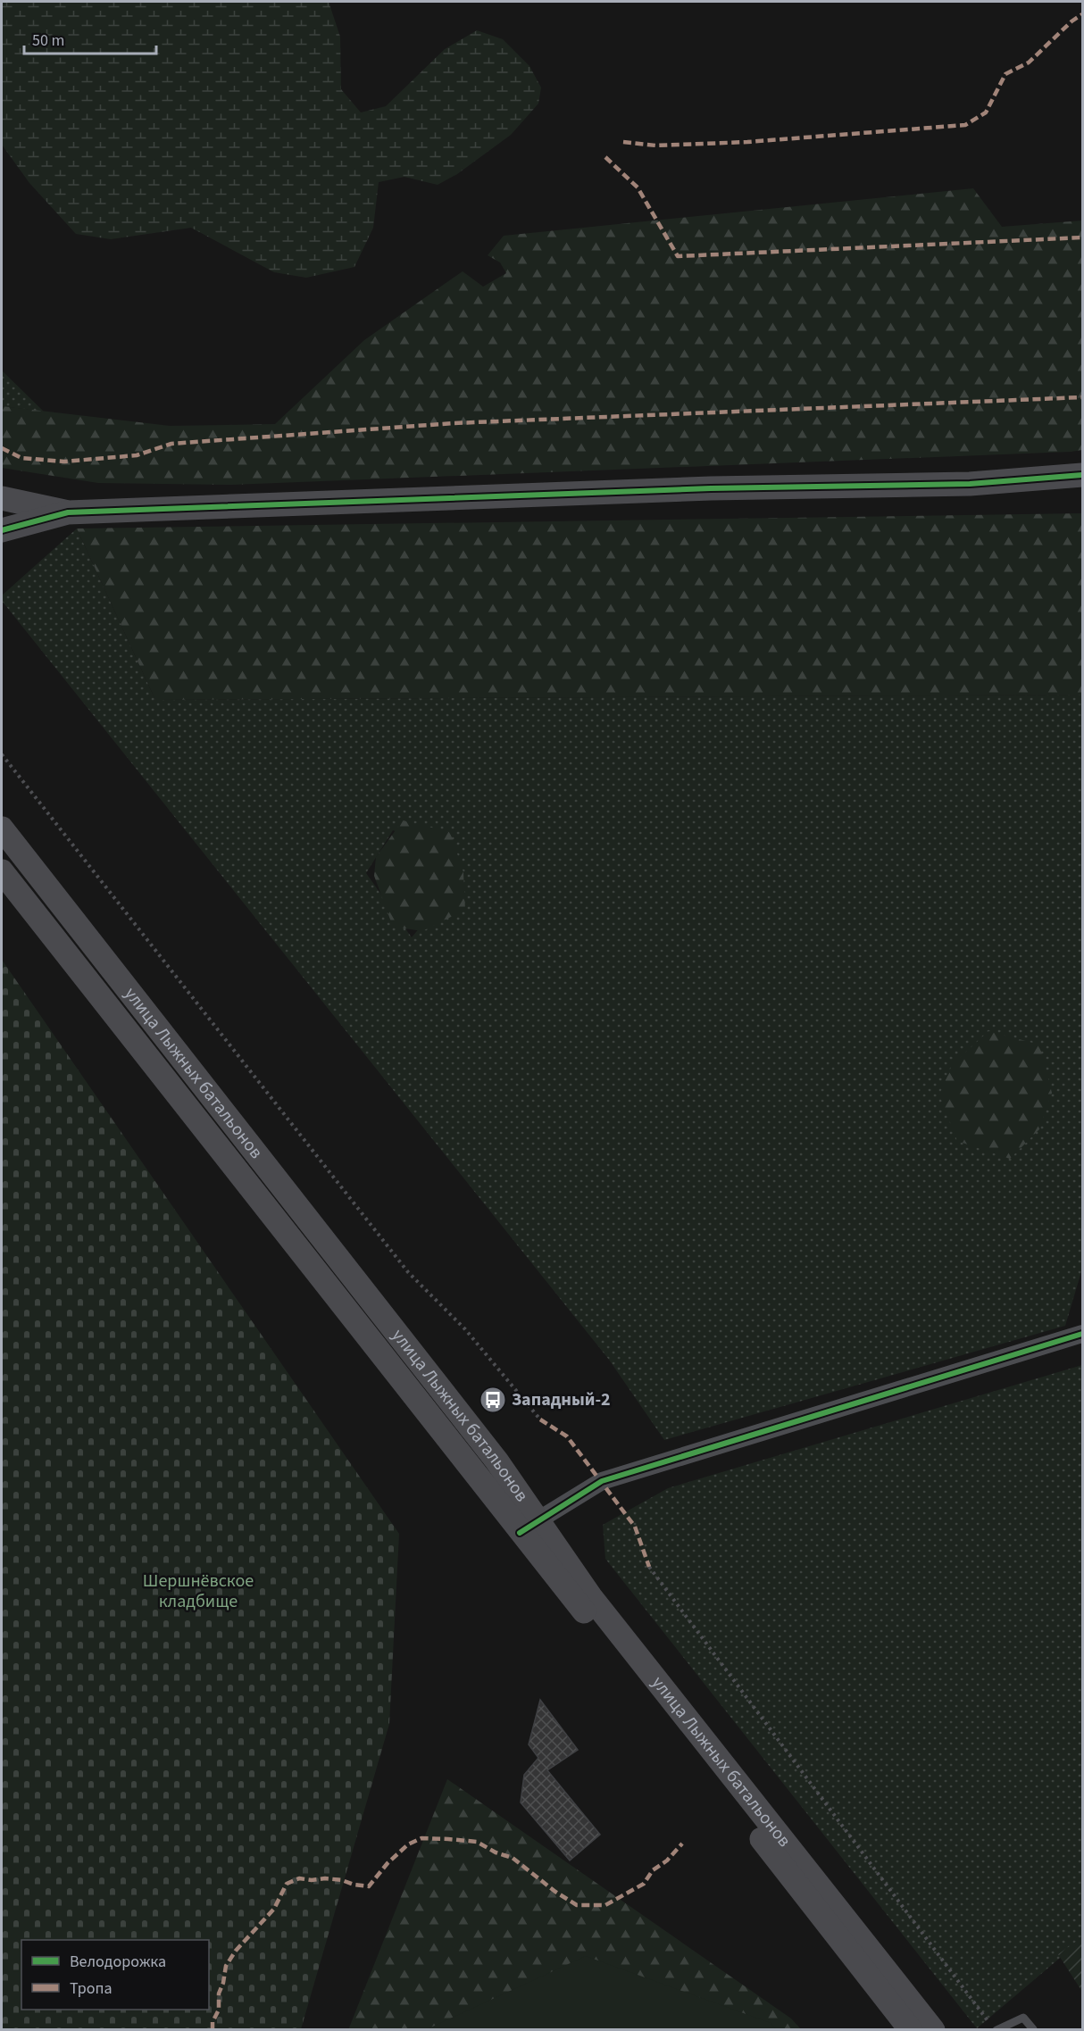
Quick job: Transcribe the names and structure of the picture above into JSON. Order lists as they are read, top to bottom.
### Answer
{
  "streets": {
    "main road": ["улица Лыжных батальонов"]
  },
  "parks": ["Шершнёвское кладбище"],
  "places": {
    "bus stop": ["Западный-2"]
  },
  "legend": ["Велодорожка", "Тропа"],
  "scale_bar": "50 m"
}
